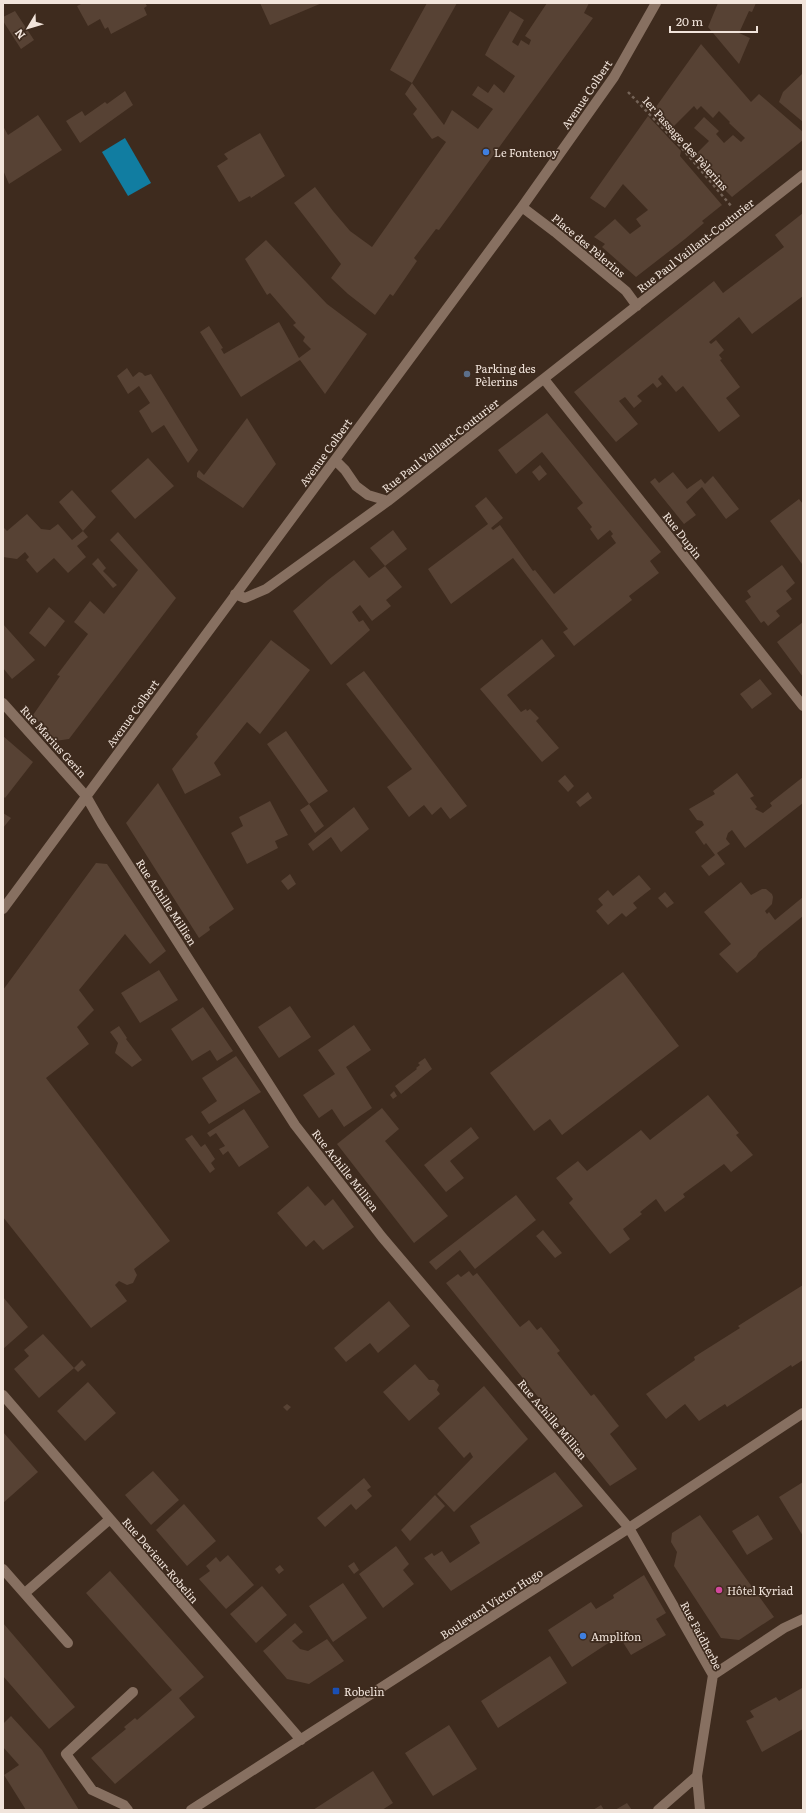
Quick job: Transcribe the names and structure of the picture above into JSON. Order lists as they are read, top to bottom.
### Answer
{
  "streets": {
    "street": [
      "Avenue Colbert",
      "Place des Pèlerins",
      "Rue Paul Vaillant-Couturier",
      "Rue Dupin",
      "Rue Marius Gerin",
      "Rue Achille Millien",
      "Rue Devieur-Robelin",
      "Boulevard Victor Hugo",
      "Rue Faidherbe"
    ],
    "path": ["1er Passage des Pèlerins"]
  },
  "crossings": [
    ["Avenue Colbert", "1er Passage des Pèlerins"],
    ["Avenue Colbert", "Place des Pèlerins"],
    ["Avenue Colbert", "Rue Paul Vaillant-Couturier"],
    ["Avenue Colbert", "Rue Marius Gerin"],
    ["Avenue Colbert", "Rue Achille Millien"],
    ["1er Passage des Pèlerins", "Rue Paul Vaillant-Couturier"],
    ["Place des Pèlerins", "Rue Paul Vaillant-Couturier"],
    ["Rue Paul Vaillant-Couturier", "Rue Dupin"],
    ["Rue Marius Gerin", "Rue Achille Millien"],
    ["Rue Achille Millien", "Boulevard Victor Hugo"],
    ["Rue Achille Millien", "Rue Faidherbe"],
    ["Rue Devieur-Robelin", "Boulevard Victor Hugo"],
    ["Boulevard Victor Hugo", "Rue Faidherbe"]
  ],
  "places": {
    "other": [
      "Le Fontenoy",
      "Parking des Pèlerins",
      "Hôtel Kyriad",
      "Amplifon"
    ],
    "transit": ["Robelin"]
  },
  "scale_bar": "20 m",
  "north": "bottom left"
}
